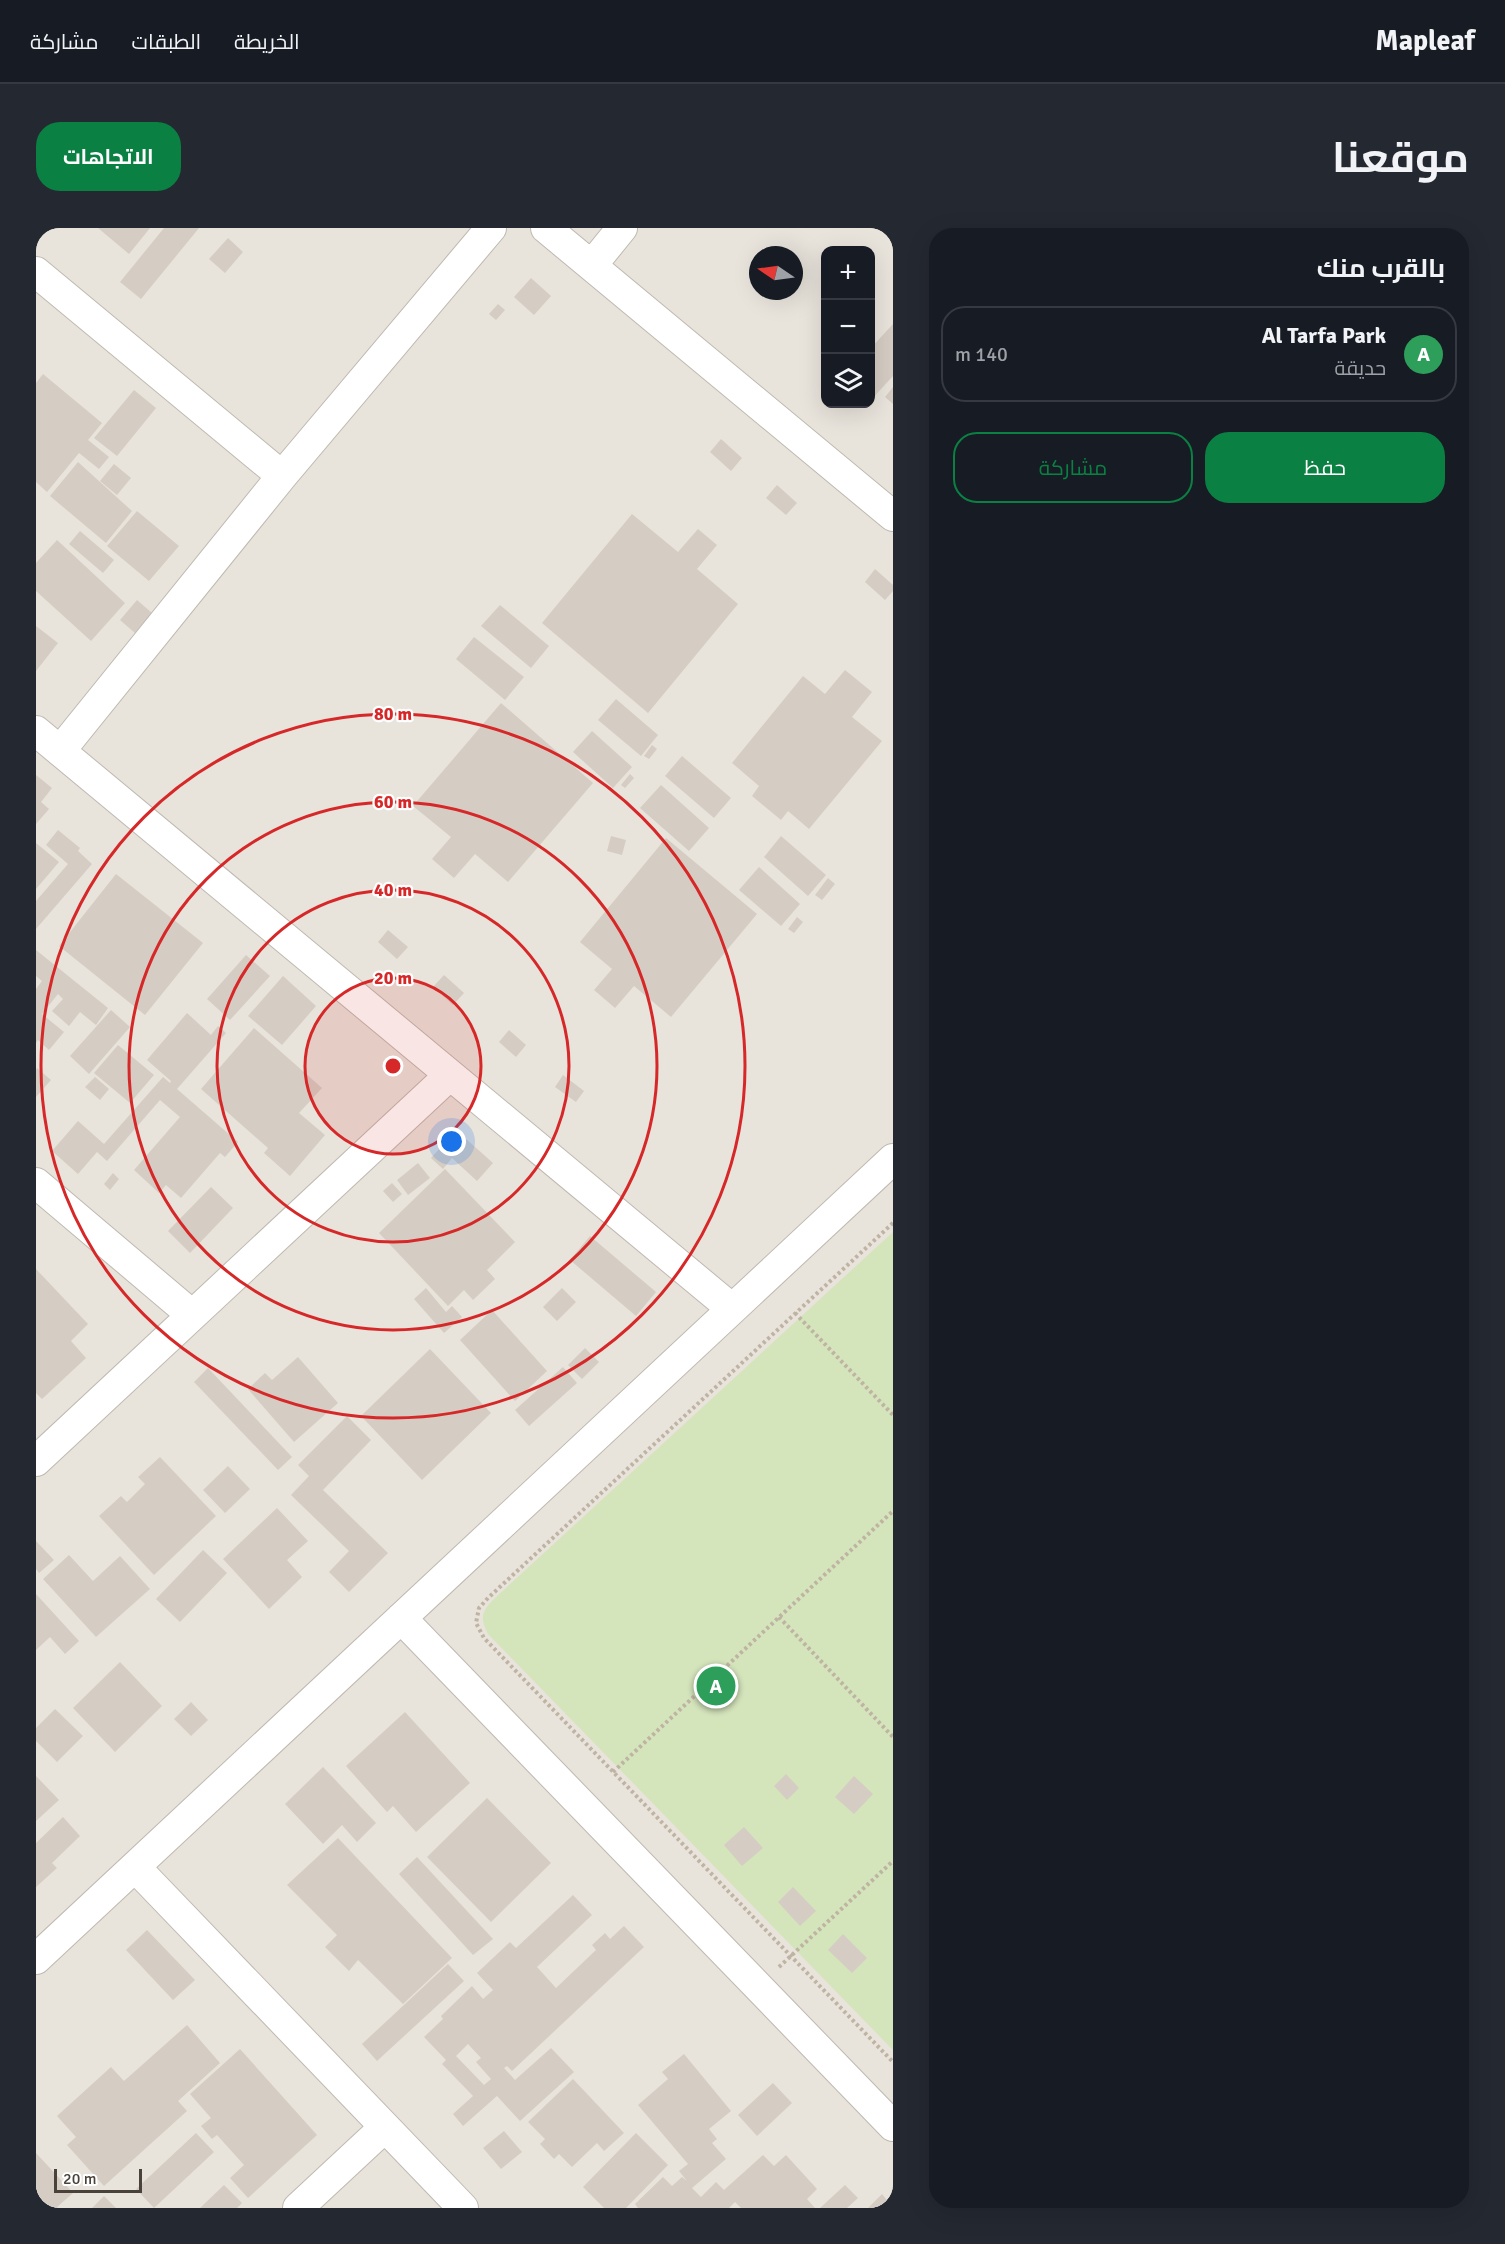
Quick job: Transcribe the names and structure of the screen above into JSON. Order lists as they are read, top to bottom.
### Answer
{
  "scale_bar": "20 m",
  "north": "left",
  "page": {
    "header": "Mapleaf",
    "nav": ["الخريطة", "الطبقات", "مشاركة"],
    "title": "موقعنا",
    "buttons": [
      "الاتجاهات",
      ["حفظ", "مشاركة"]
    ],
    "heading": "بالقرب منك",
    "map_buttons": ["+", "−"],
    "list": [
      {
        "mark": "A",
        "name": "Al Tarfa Park",
        "note": "حديقة",
        "value": "140 m"
      }
    ],
    "pins": "A",
    "scale": "20 m"
  },
  "rings": [
    "80 m",
    "60 m",
    "40 m",
    "20 m"
  ]
}
